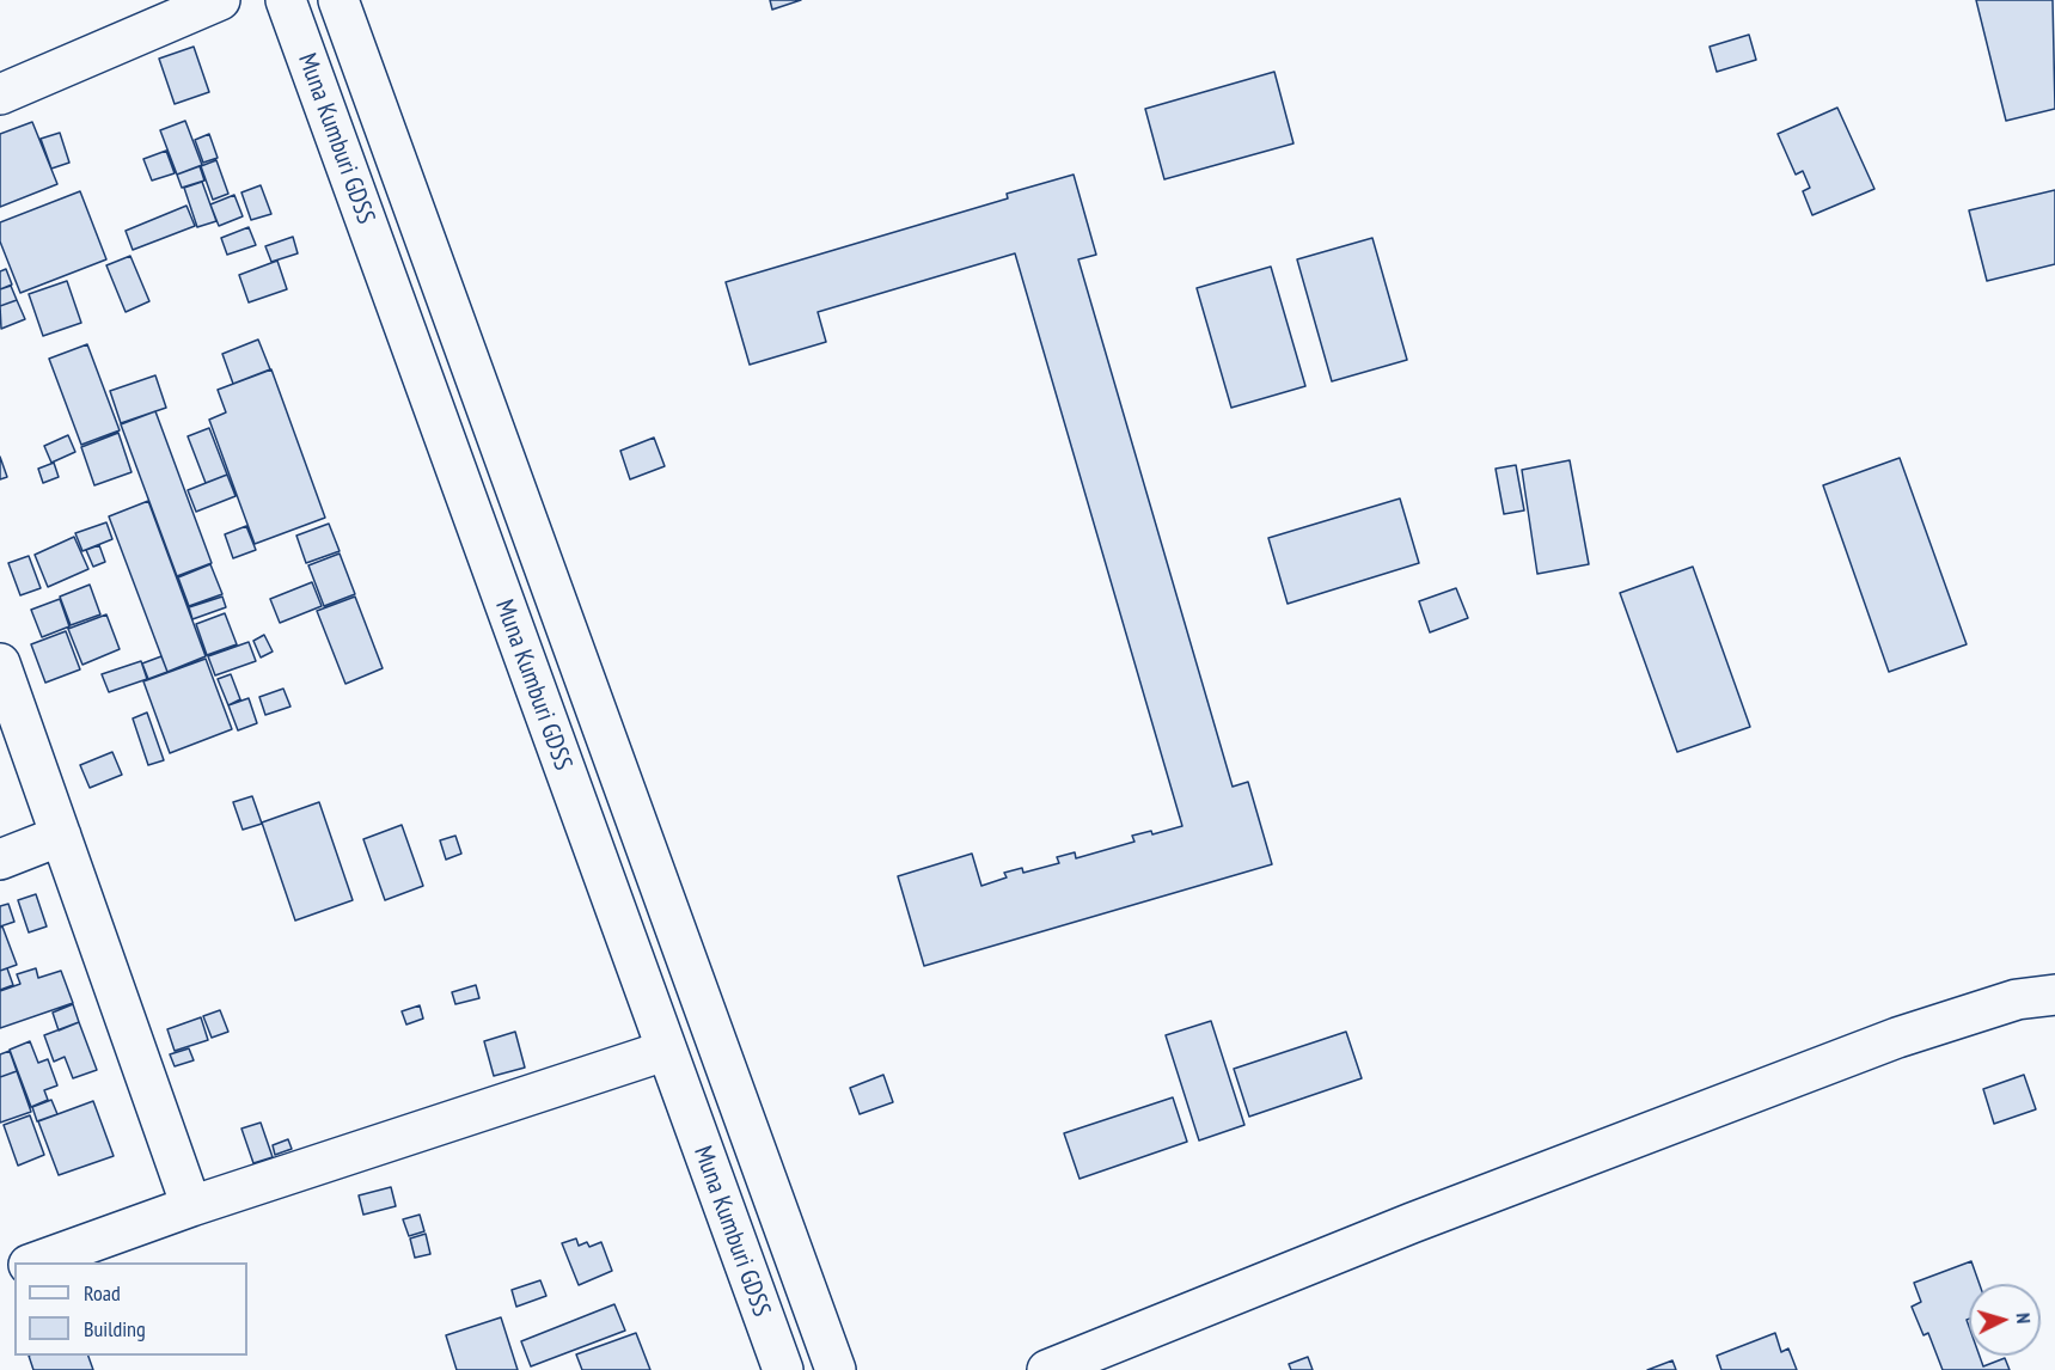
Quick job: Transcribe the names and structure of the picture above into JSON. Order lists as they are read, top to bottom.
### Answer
{
  "streets": {
    "main road": ["Muna Kumburi GDSS"]
  },
  "legend": ["Road", "Building"],
  "north": "right"
}
